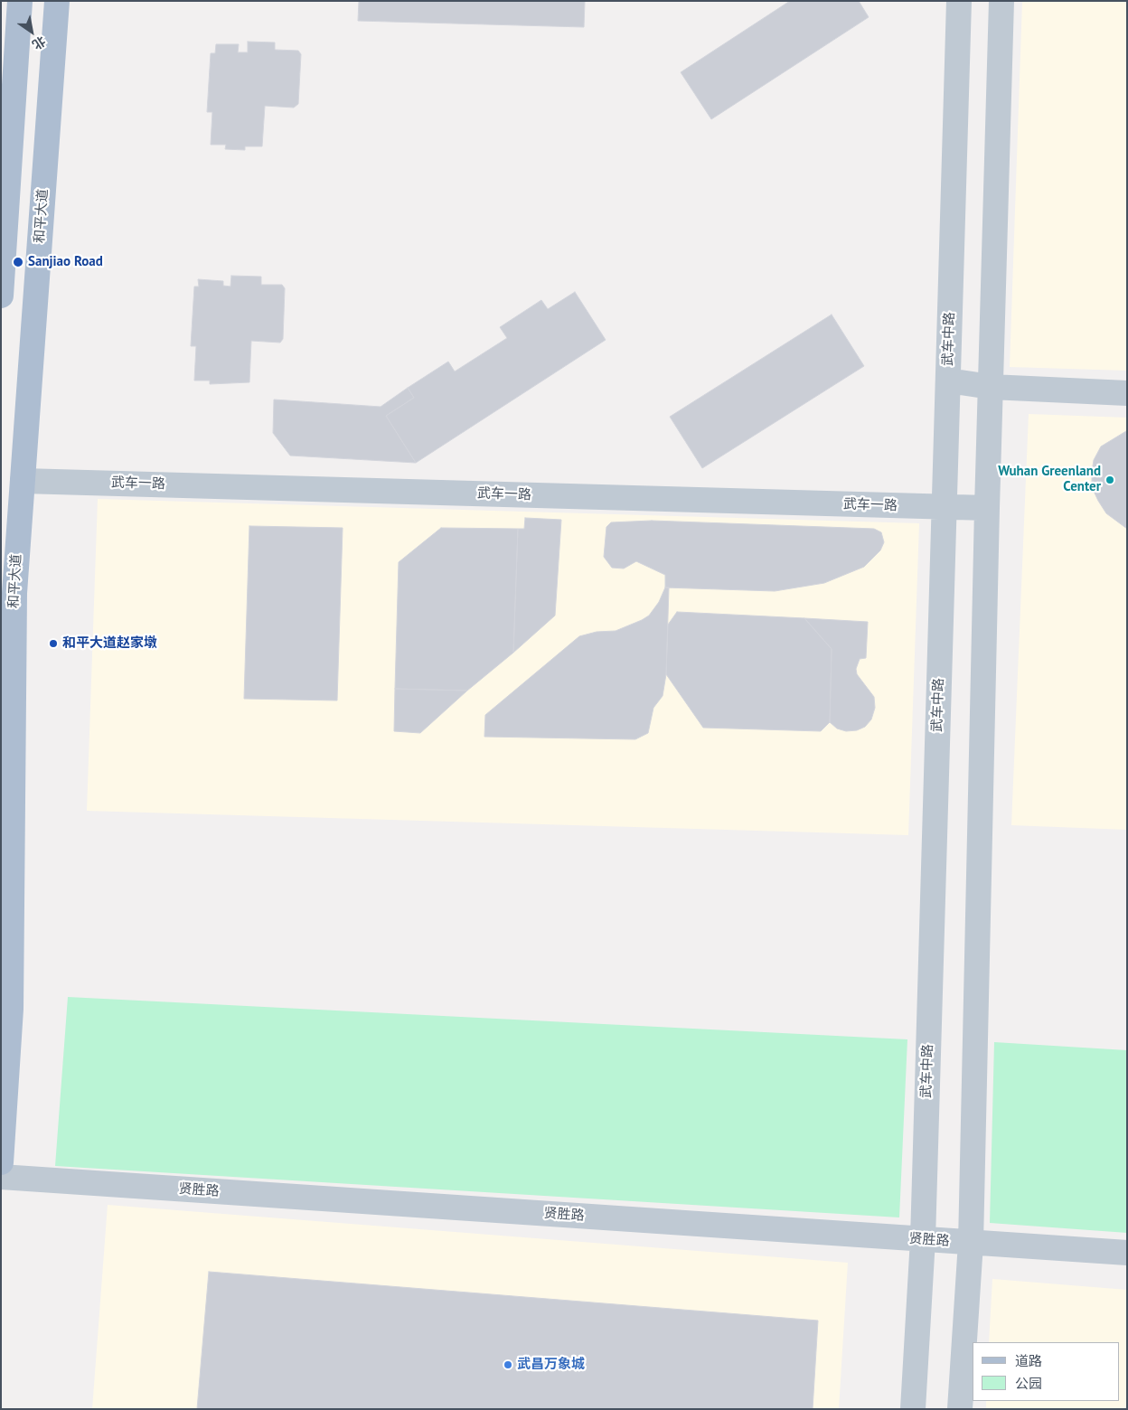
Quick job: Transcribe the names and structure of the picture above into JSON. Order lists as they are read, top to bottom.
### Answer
{
  "streets": {
    "main road": ["和平大道"],
    "street": ["武车中路", "武车一路", "贤胜路"]
  },
  "crossings": [
    ["和平大道", "武车一路"],
    ["武车中路", "武车一路"],
    ["武车中路", "贤胜路"]
  ],
  "places": [
    "Sanjiao Road",
    "Wuhan Greenland Center",
    "和平大道赵家墩",
    "武昌万象城"
  ],
  "legend": ["道路", "公园"],
  "north": "bottom right"
}
